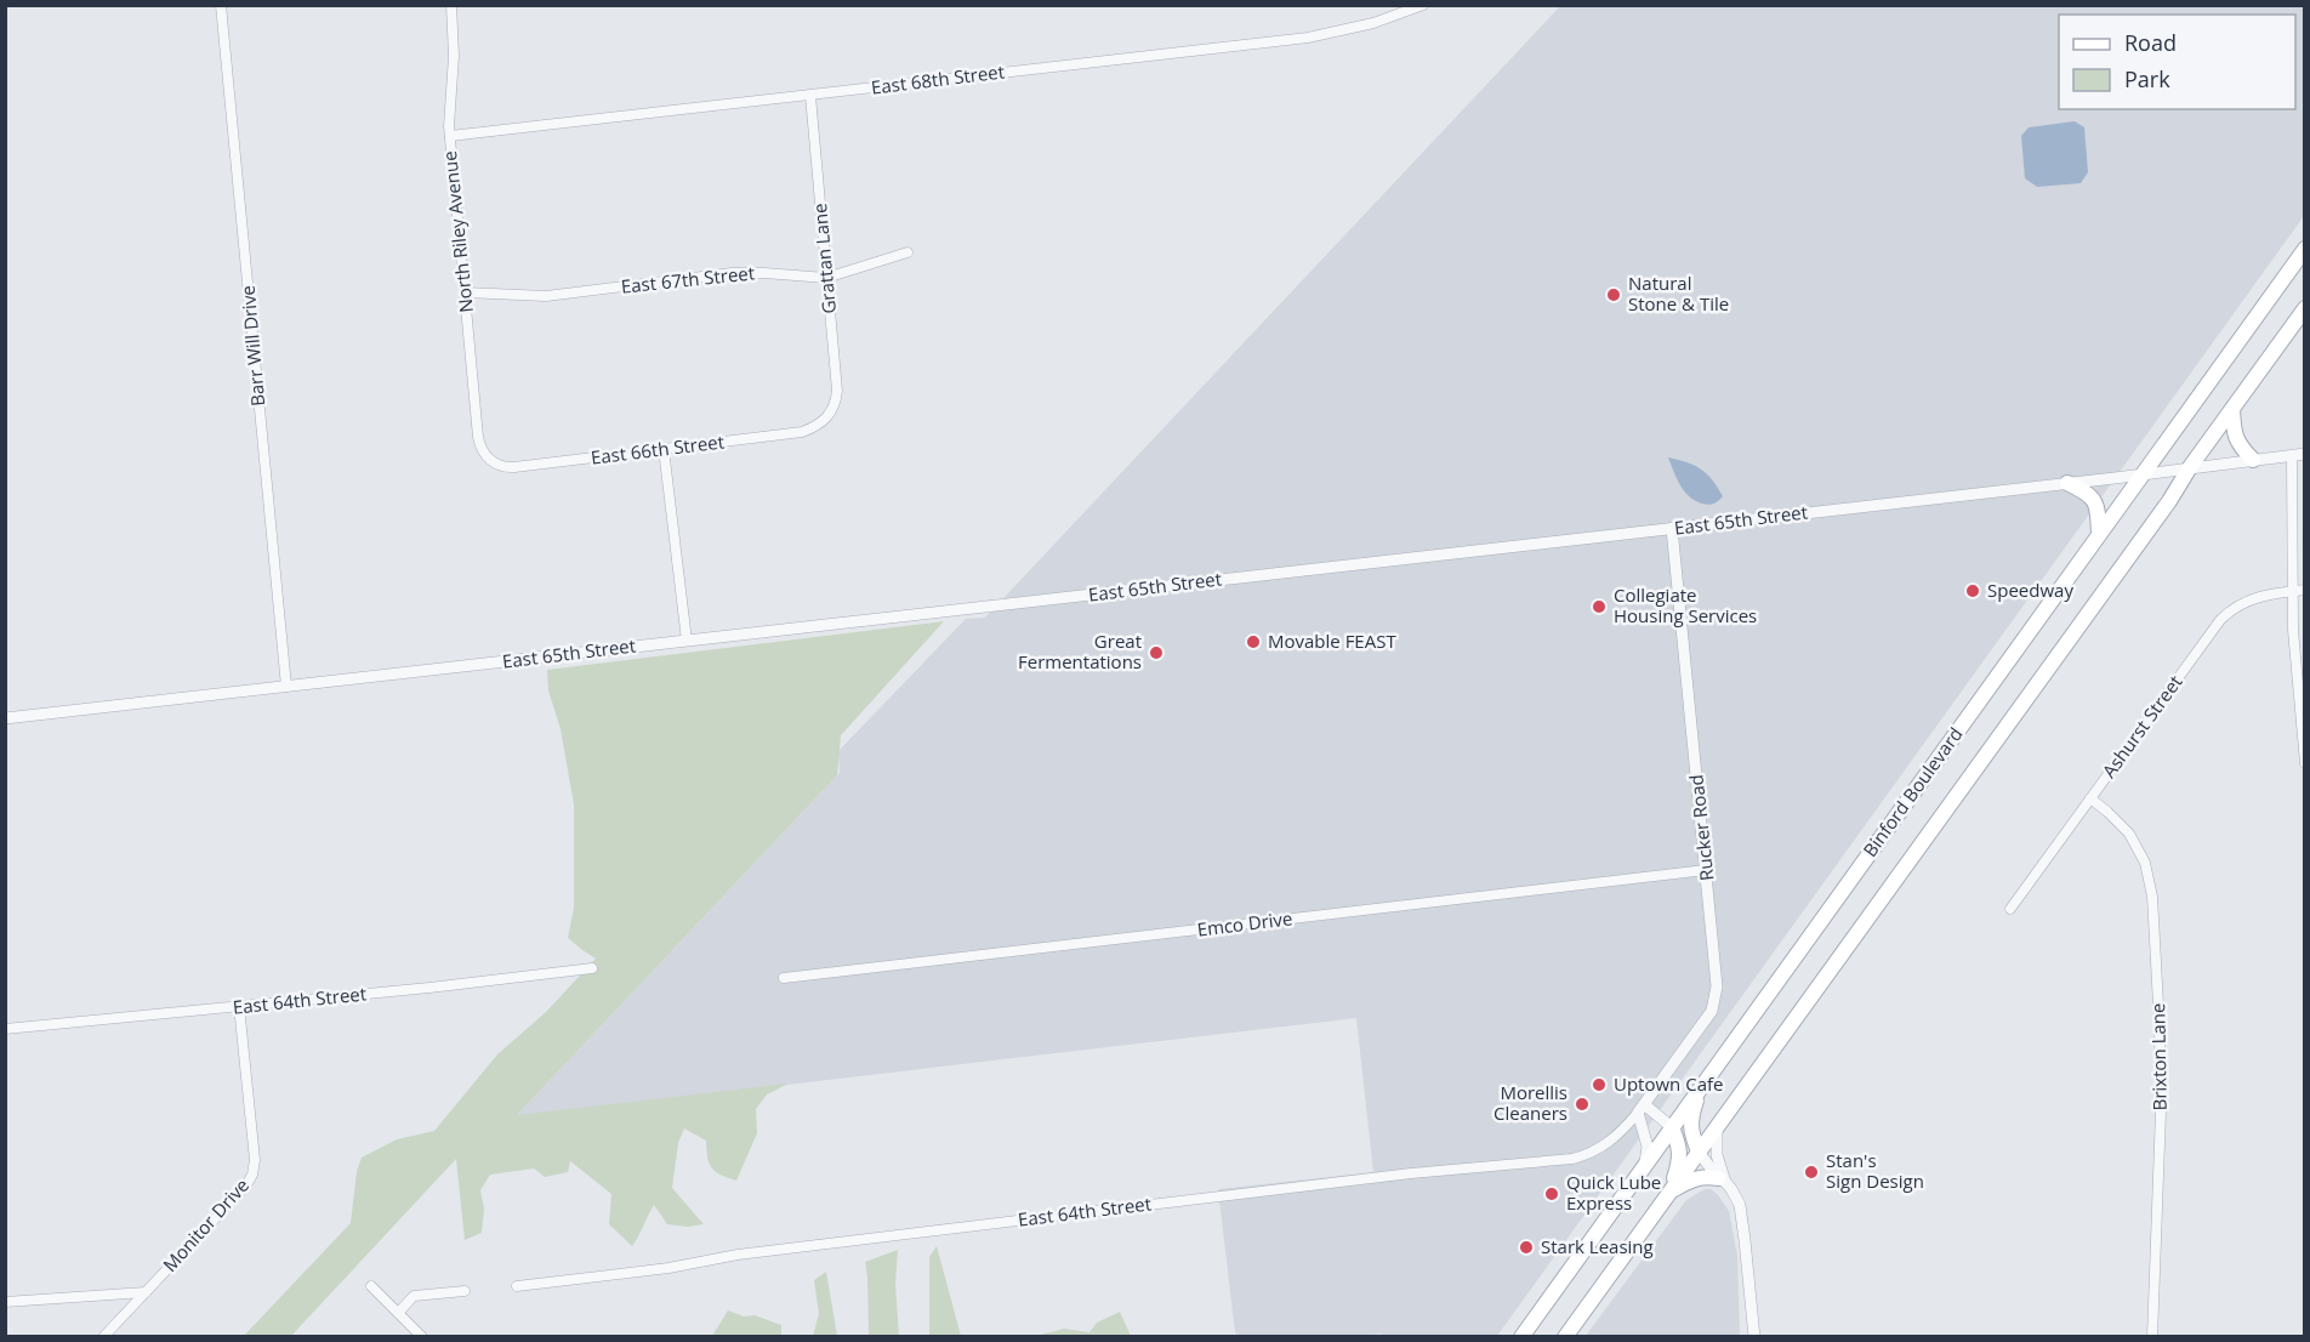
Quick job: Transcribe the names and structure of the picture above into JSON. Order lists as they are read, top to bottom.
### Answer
{
  "streets": {
    "main road": ["Binford Boulevard"],
    "street": [
      "East 68th Street",
      "North Riley Avenue",
      "Grattan Lane",
      "East 67th Street",
      "Barr Will Drive",
      "East 66th Street",
      "East 65th Street",
      "Ashurst Street",
      "Rucker Road",
      "Emco Drive",
      "East 64th Street",
      "Brixton Lane",
      "Monitor Drive"
    ]
  },
  "crossings": [
    ["East 68th Street", "North Riley Avenue"],
    ["East 68th Street", "Grattan Lane"],
    ["North Riley Avenue", "East 67th Street"],
    ["North Riley Avenue", "East 66th Street"],
    ["Grattan Lane", "East 67th Street"],
    ["Grattan Lane", "East 66th Street"],
    ["Barr Will Drive", "East 65th Street"],
    ["East 65th Street", "Binford Boulevard"],
    ["East 65th Street", "Rucker Road"],
    ["Ashurst Street", "Brixton Lane"],
    ["Rucker Road", "Emco Drive"],
    ["Rucker Road", "East 64th Street"],
    ["East 64th Street", "Monitor Drive"]
  ],
  "places": [
    "Natural Stone & Tile",
    "Speedway",
    "Collegiate Housing Services",
    "Movable FEAST",
    "Great Fermentations",
    "Uptown Cafe",
    "Morellis Cleaners",
    "Stan's Sign Design",
    "Quick Lube Express",
    "Stark Leasing"
  ],
  "legend": ["Road", "Park"]
}
